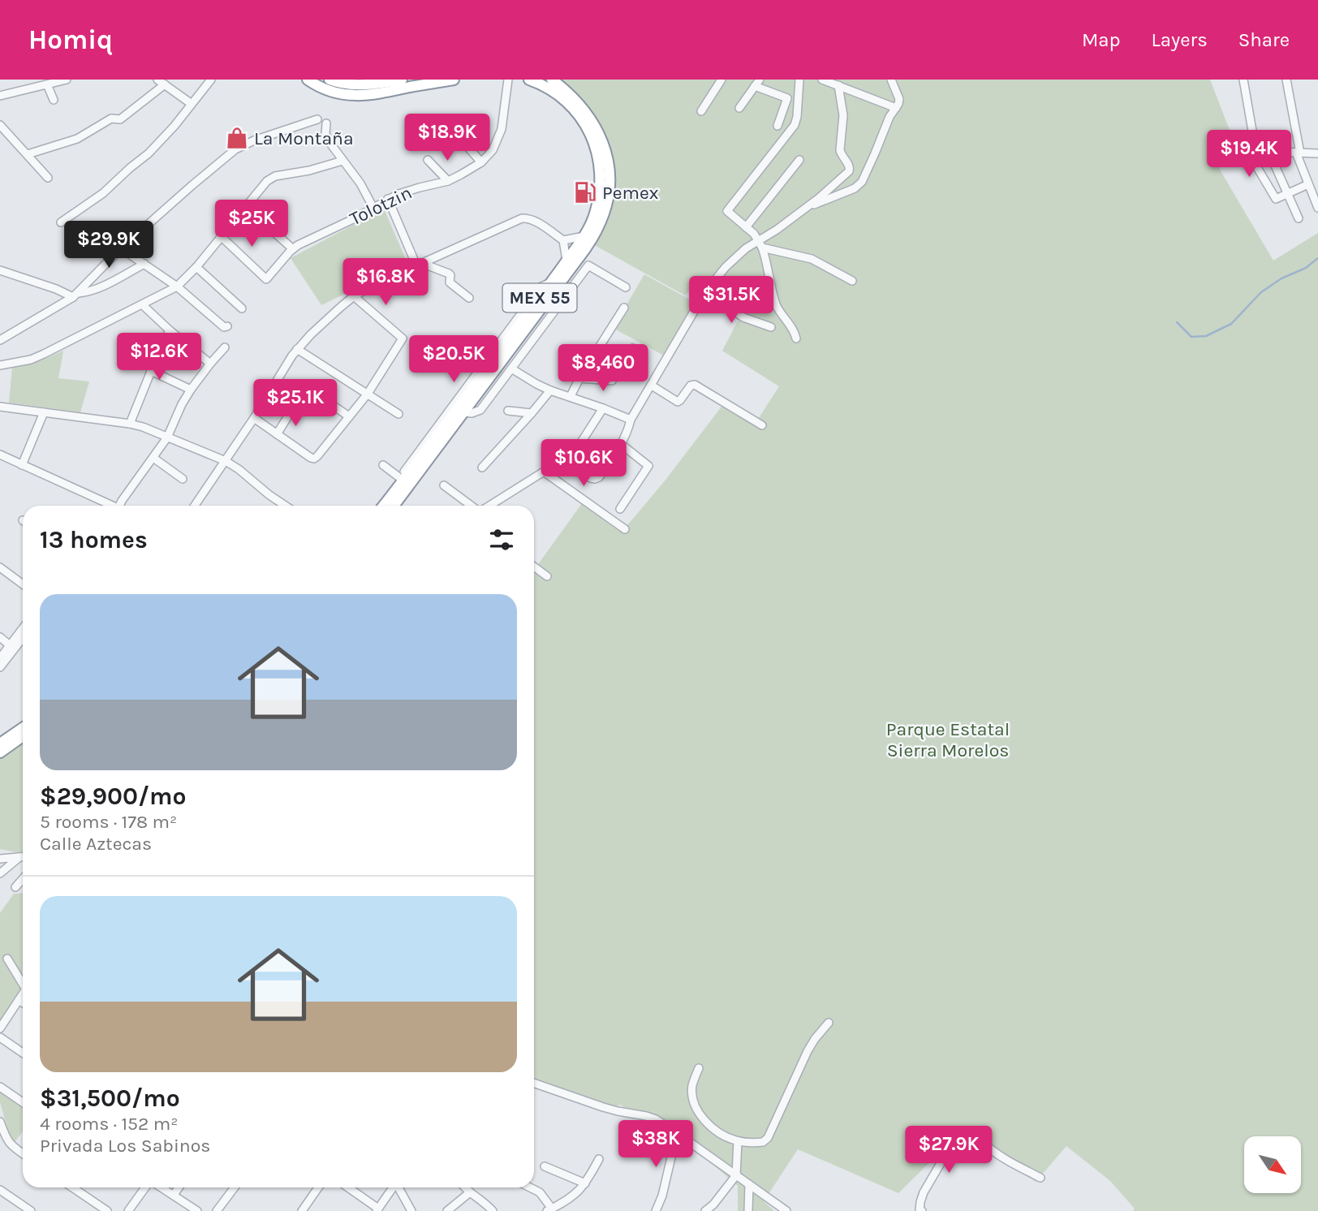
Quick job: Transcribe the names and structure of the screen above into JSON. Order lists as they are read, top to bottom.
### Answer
{
  "streets": {
    "highway": ["MEX 55"],
    "street": ["Tolotzin"]
  },
  "parks": ["Parque Estatal Sierra Morelos"],
  "places": {
    "shop": ["La Montaña"],
    "fuel station": ["Pemex"]
  },
  "north": "bottom right",
  "page": {
    "header": "Homiq",
    "nav": ["Map", "Layers", "Share"],
    "price": [
      "$18.9K",
      "$19.4K",
      "$25K",
      "$29.9K",
      "$16.8K",
      "$31.5K",
      "$12.6K",
      "$20.5K",
      "$8,460",
      "$25.1K",
      "$10.6K",
      "$38K",
      "$27.9K"
    ],
    "heading": "13 homes",
    "list": [
      {
        "name": "$29,900/mo",
        "note": "5 rooms · 178 m² · Calle Aztecas"
      },
      {
        "name": "$31,500/mo",
        "note": "4 rooms · 152 m² · Privada Los Sabinos"
      }
    ]
  }
}
